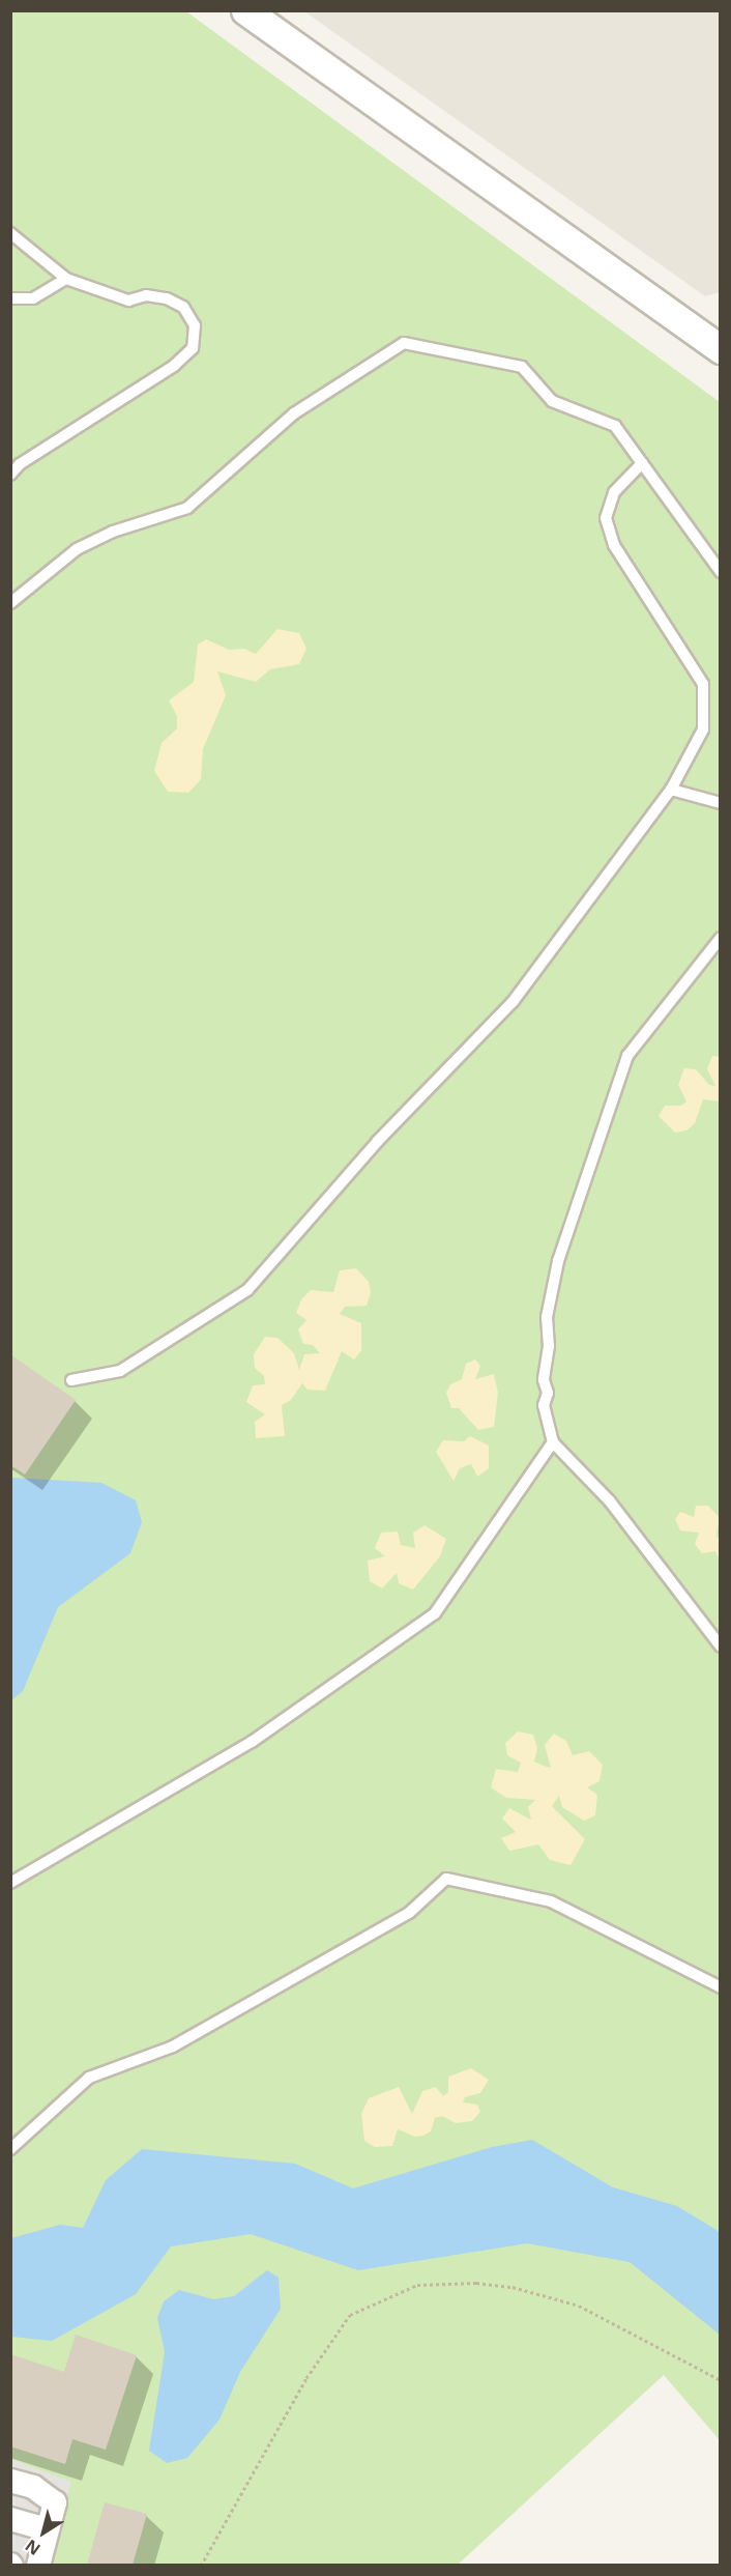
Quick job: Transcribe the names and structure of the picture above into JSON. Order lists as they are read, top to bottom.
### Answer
{
  "north": "bottom left"
}
